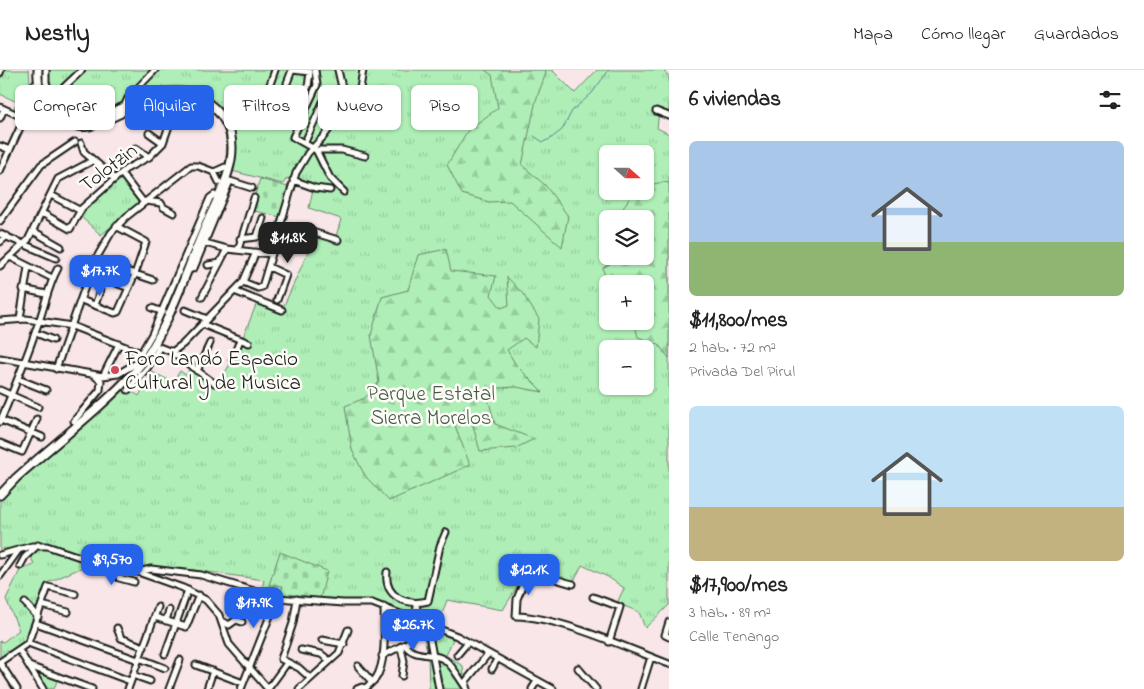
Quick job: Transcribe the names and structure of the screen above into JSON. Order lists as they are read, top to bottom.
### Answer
{
  "streets": {
    "street": ["Tolotzin"]
  },
  "parks": ["Parque Estatal Sierra Morelos"],
  "places": ["Foro Landó Espacio Cultural y de Musica"],
  "north": "right",
  "page": {
    "header": "Nestly",
    "nav": ["Mapa", "Cómo llegar", "Guardados"],
    "heading": "6 viviendas",
    "chip": [
      "Comprar",
      "Alquilar",
      "Filtros",
      "Nuevo",
      "Piso"
    ],
    "list": [
      {
        "name": "$11,800/mes",
        "note": "2 hab. · 72 m² · Privada Del Pirul"
      },
      {
        "name": "$17,900/mes",
        "note": "3 hab. · 89 m² · Calle Tenango"
      }
    ],
    "map_buttons": ["+", "−"],
    "price": [
      "$11.8K",
      "$17.7K",
      "$9,570",
      "$12.1K",
      "$17.9K",
      "$26.7K"
    ]
  }
}
